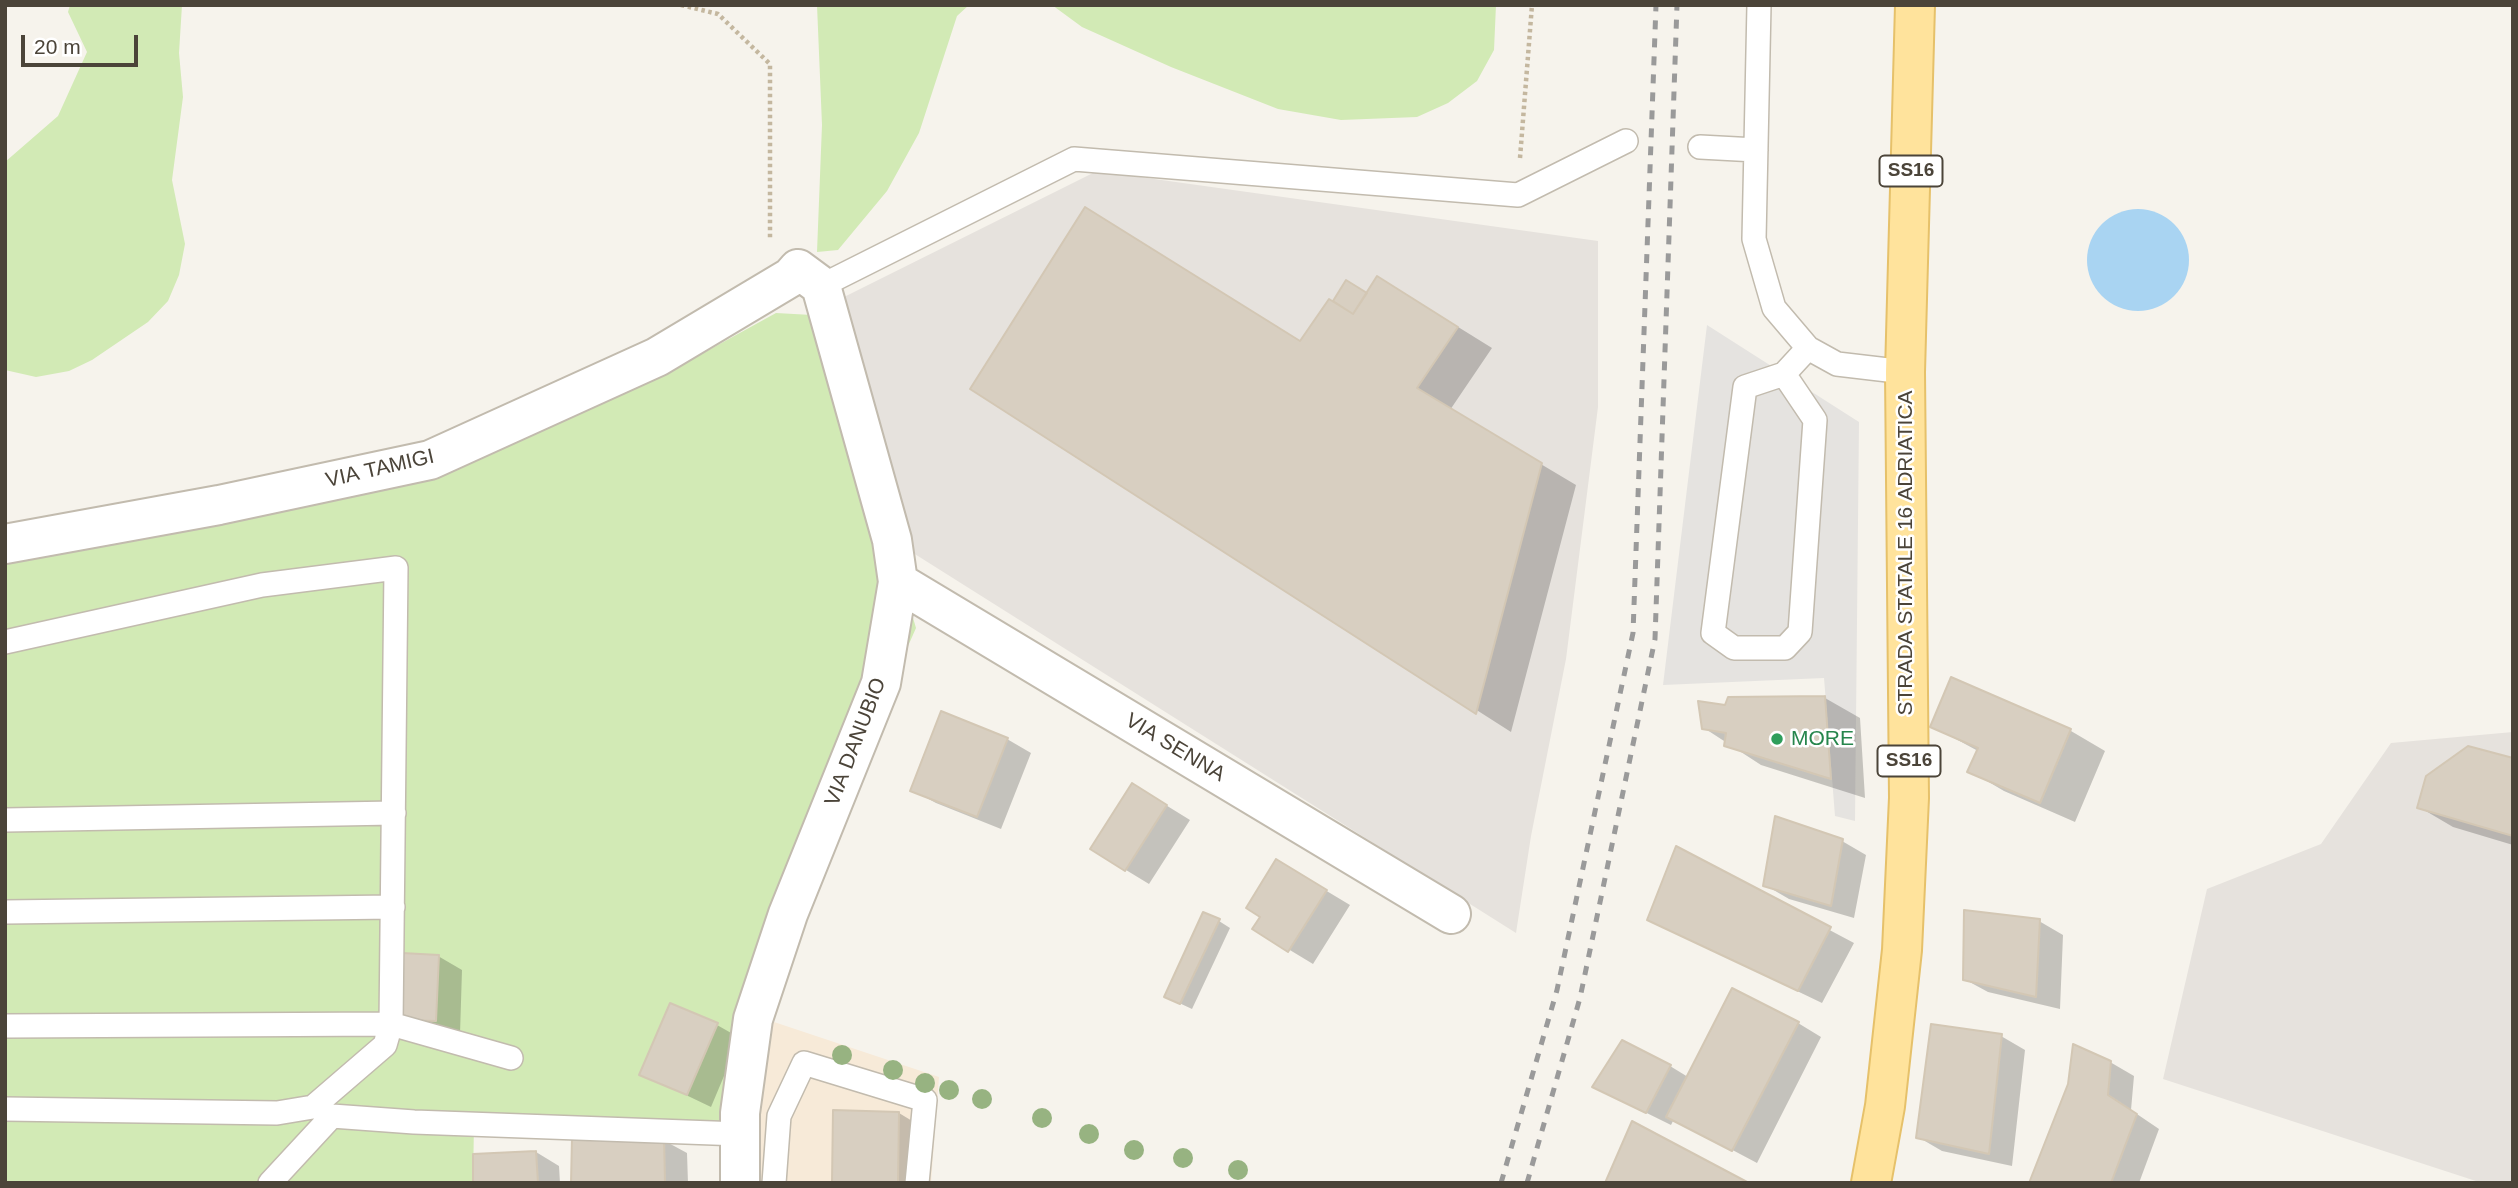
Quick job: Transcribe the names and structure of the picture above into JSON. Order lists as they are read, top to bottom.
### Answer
{
  "streets": {
    "main road": ["SS16", "STRADA STATALE 16 ADRIATICA"],
    "street": ["VIA TAMIGI", "VIA DANUBIO", "VIA SENNA"]
  },
  "crossings": [
    ["VIA TAMIGI", "VIA DANUBIO"],
    ["VIA DANUBIO", "VIA SENNA"]
  ],
  "places": ["MORE"],
  "scale_bar": "20 m"
}
